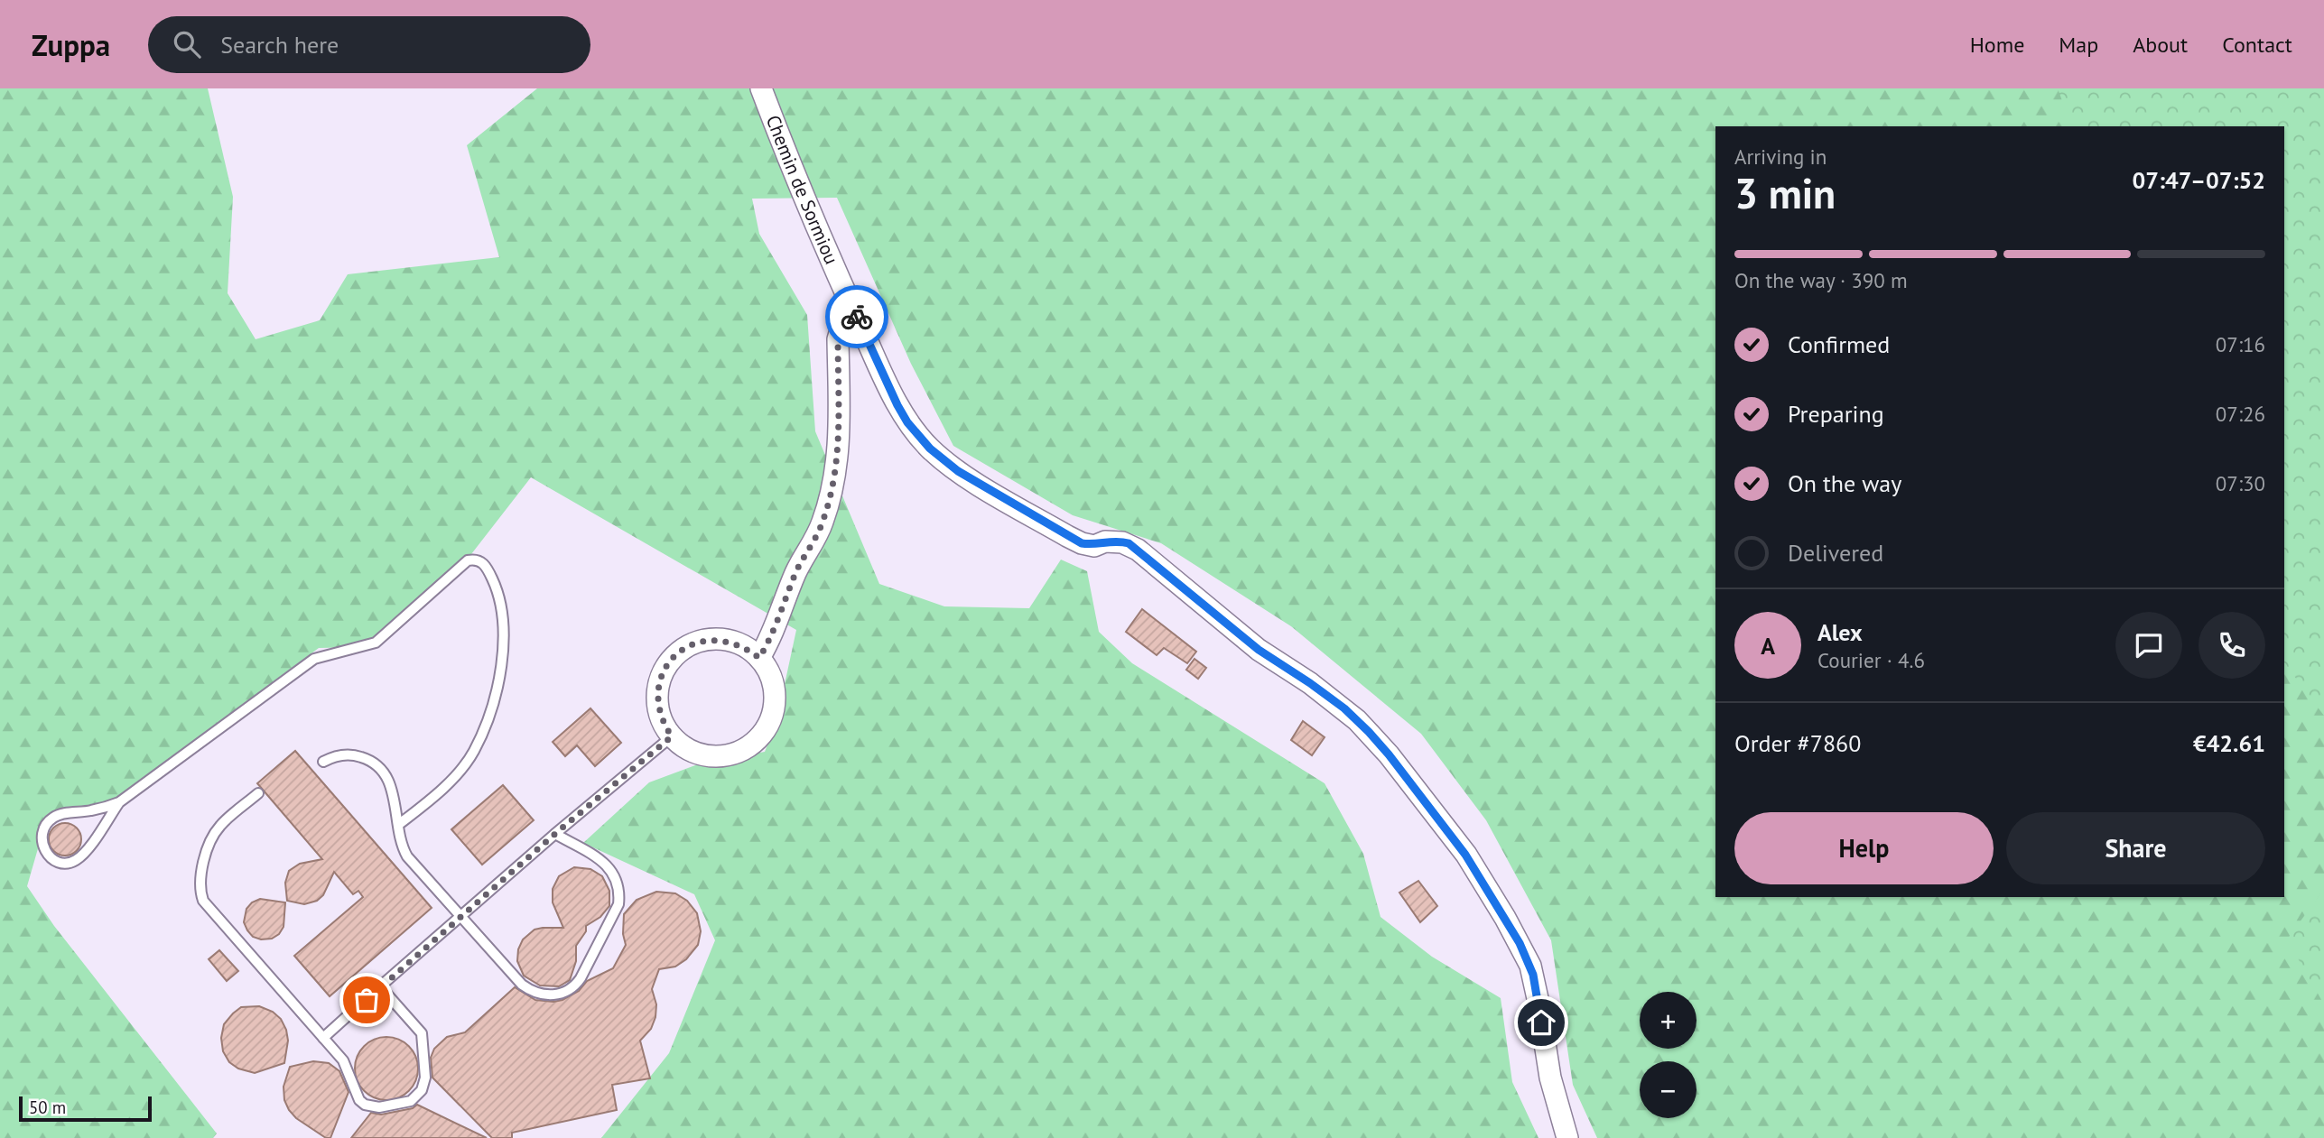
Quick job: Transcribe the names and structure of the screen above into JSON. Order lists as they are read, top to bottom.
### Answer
{
  "streets": {
    "street": ["Chemin de Sormiou"]
  },
  "scale_bar": "50 m",
  "page": {
    "header": "Zuppa",
    "search": "Search here",
    "nav": [
      "Home",
      "Map",
      "About",
      "Contact"
    ],
    "heading": ["3 min", "Arriving in", "07:47–07:52"],
    "panel": [
      "Alex",
      "Courier · 4.6",
      "Order #7860",
      "€42.61"
    ],
    "bar": "On the way · 390 m",
    "list": [
      ["Confirmed", "07:16"],
      ["Preparing", "07:26"],
      ["On the way", "07:30"],
      "Delivered"
    ],
    "round": "A",
    "buttons": ["Help", "Share"],
    "map_buttons": ["+", "−"],
    "scale": "50 m"
  }
}
